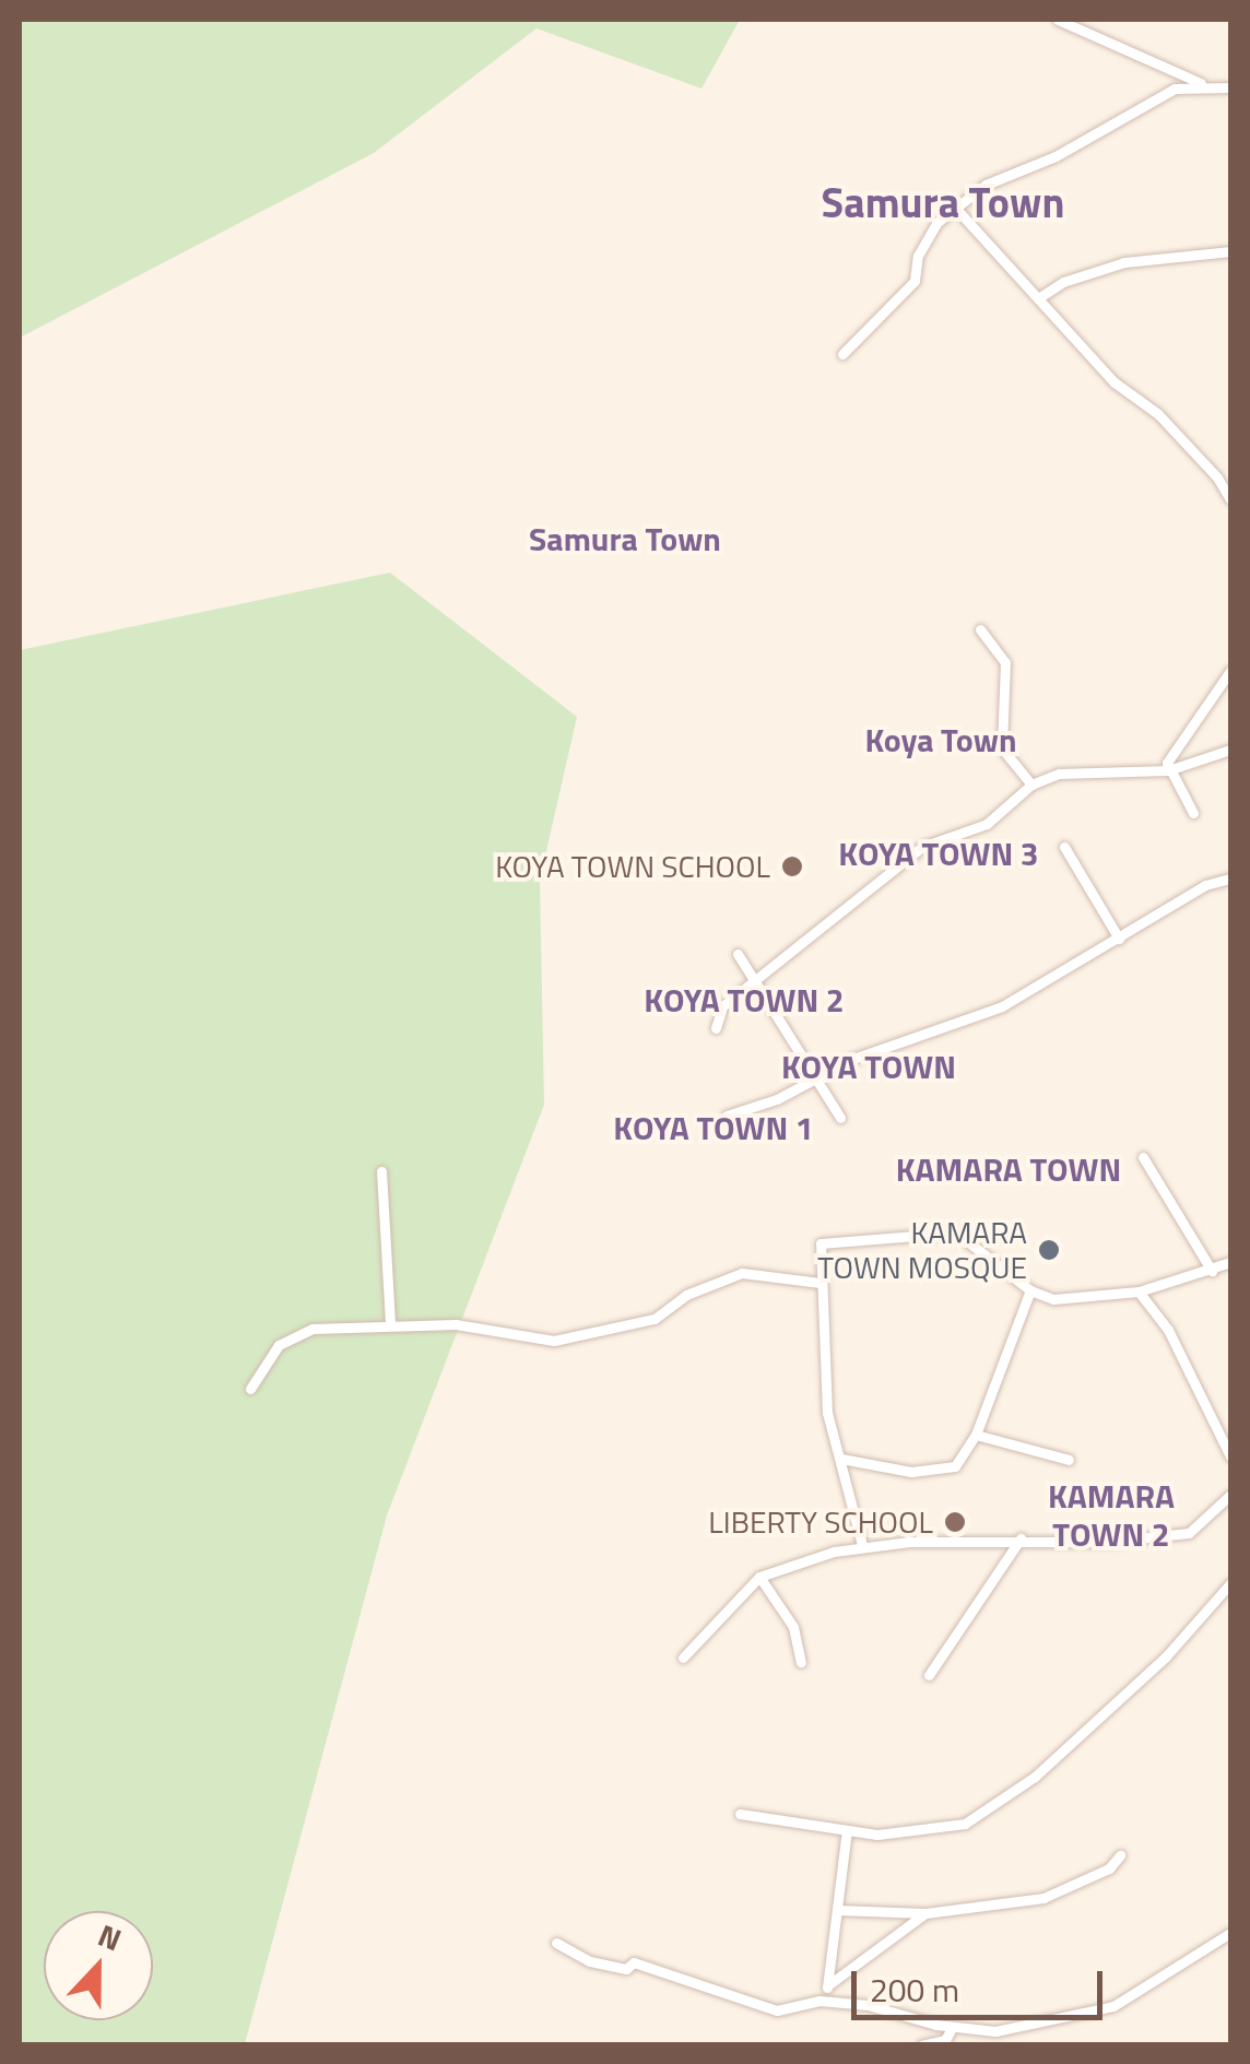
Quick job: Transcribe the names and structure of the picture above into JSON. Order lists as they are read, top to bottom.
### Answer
{
  "districts": [
    "Samura Town",
    "Samura Town",
    "Koya Town",
    "KOYA TOWN 3",
    "KOYA TOWN 2",
    "KOYA TOWN",
    "KOYA TOWN 1",
    "KAMARA TOWN",
    "KAMARA TOWN 2"
  ],
  "places": ["KOYA TOWN SCHOOL", "KAMARA TOWN MOSQUE", "LIBERTY SCHOOL"],
  "scale_bar": "200 m",
  "north": "top"
}
